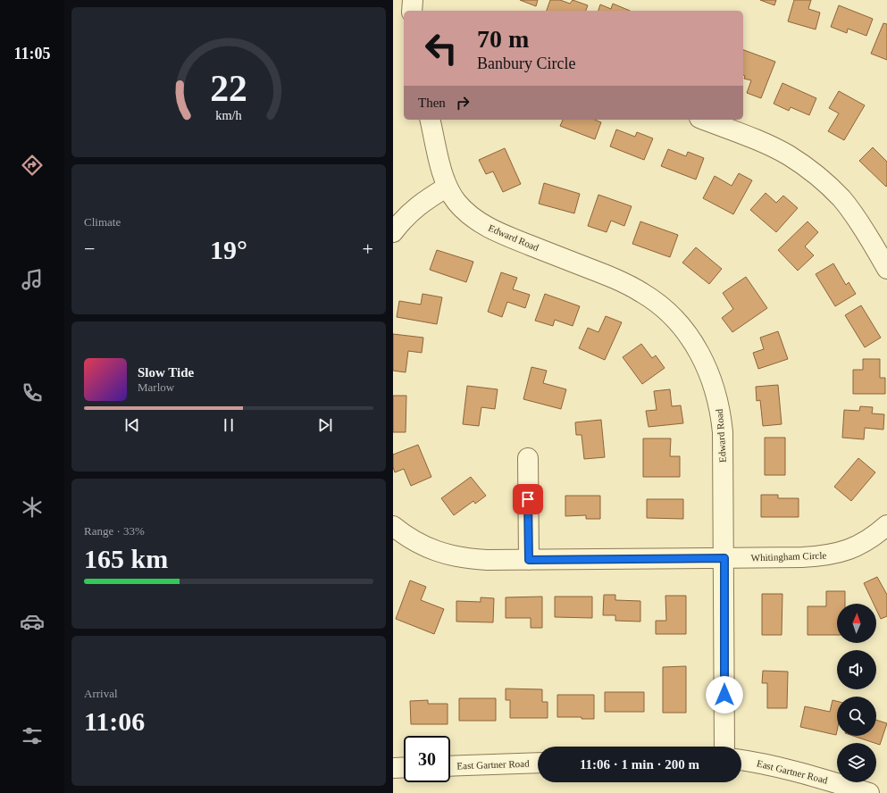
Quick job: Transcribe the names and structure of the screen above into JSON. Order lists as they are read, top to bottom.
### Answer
{
  "streets": {
    "street": ["Edward Road", "Whitingham Circle", "East Gartner Road"]
  },
  "crossings": [
    ["Edward Road", "Whitingham Circle"]
  ],
  "north": "top",
  "page": {
    "tabs": "11:05",
    "turn": ["70 m", "Banbury Circle"],
    "then": "Then",
    "tile": [
      "Climate",
      ["Range · 33%", "165 km"],
      ["Arrival", "11:06"]
    ],
    "heat": ["−", "19°", "+"],
    "song": ["Slow Tide", "Marlow"],
    "limit": "30",
    "trip": "11:06 · 1 min · 200 m",
    "gauge": ["22", "km/h"]
  }
}
